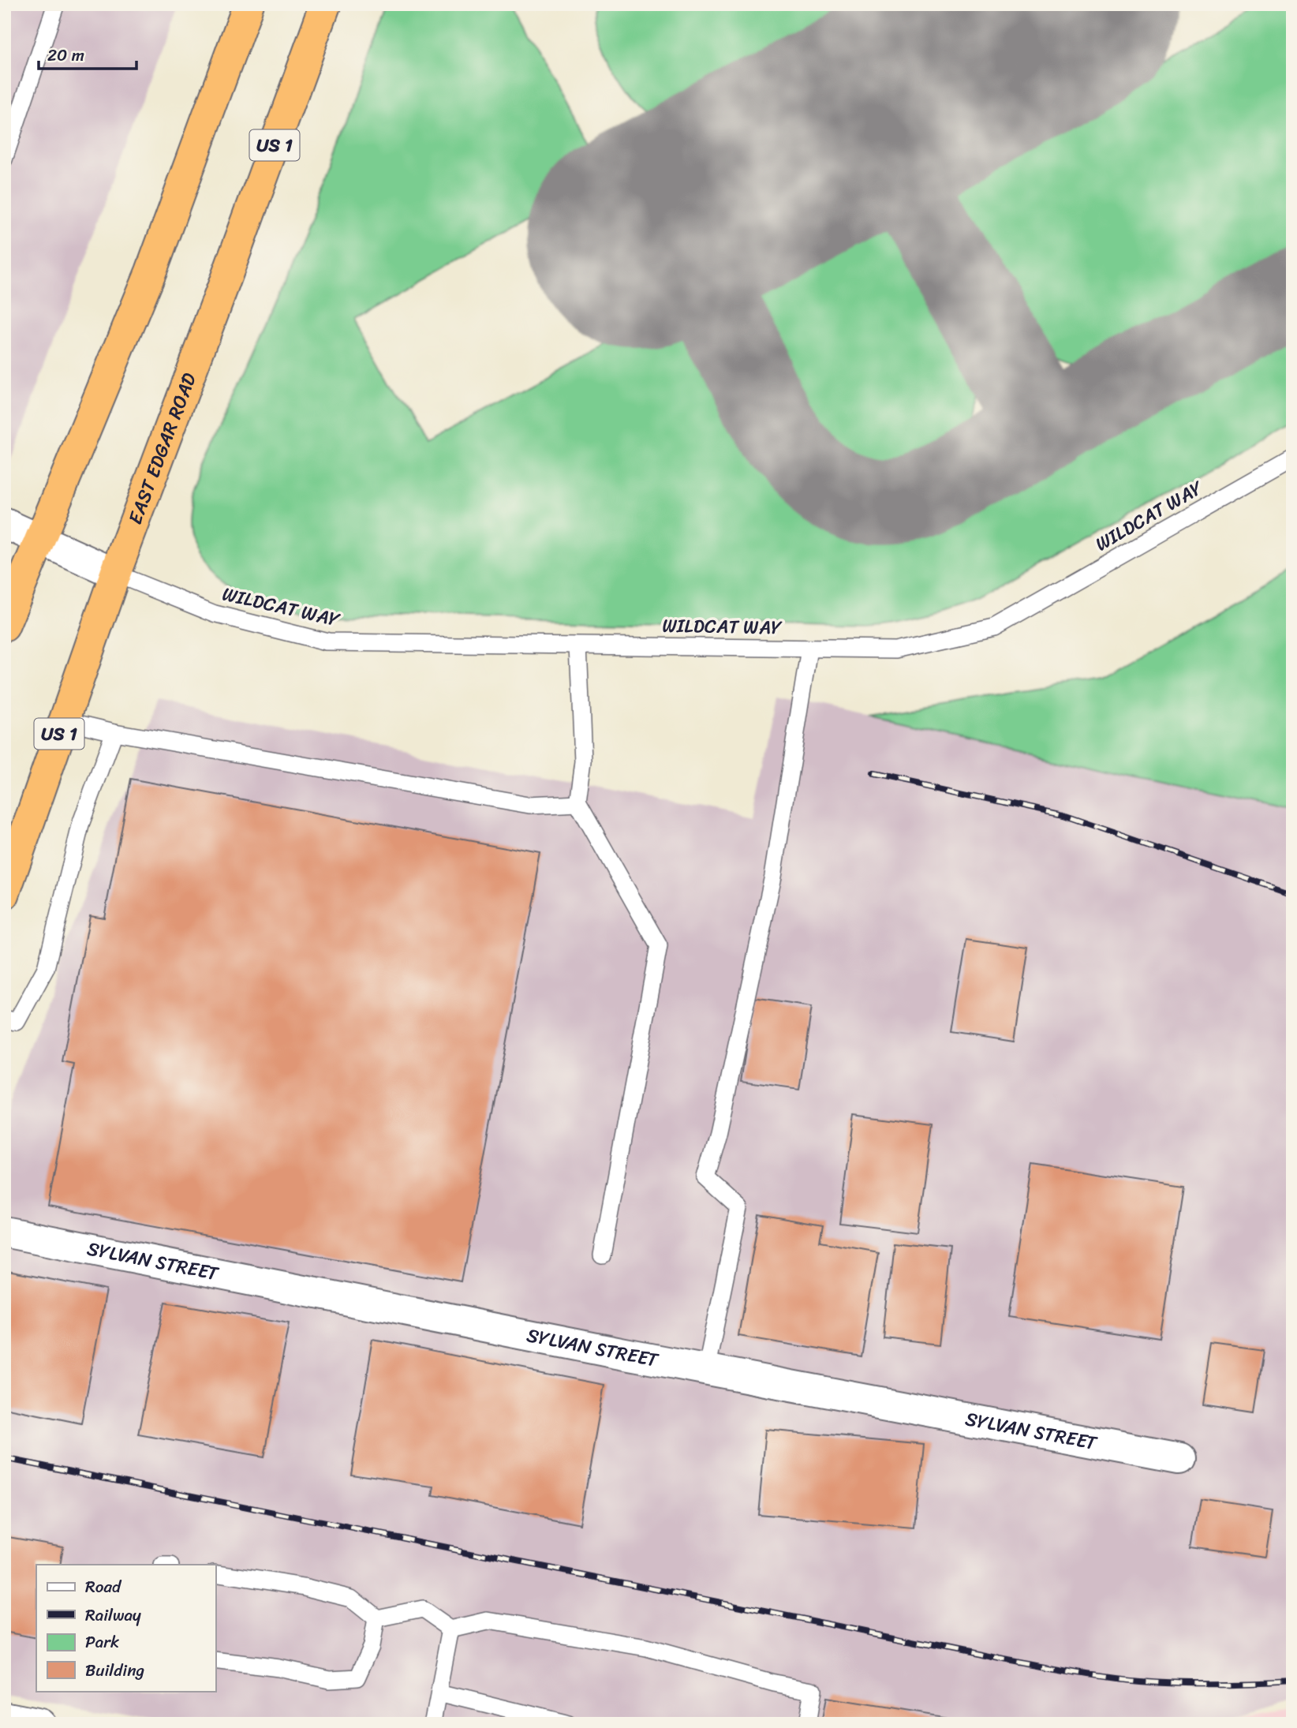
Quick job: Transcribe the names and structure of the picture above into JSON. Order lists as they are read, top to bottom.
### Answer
{
  "streets": {
    "highway": ["US 1", "EAST EDGAR ROAD"],
    "street": ["SYLVAN STREET"],
    "lane": ["WILDCAT WAY"]
  },
  "crossings": [
    ["EAST EDGAR ROAD", "WILDCAT WAY"]
  ],
  "legend": [
    "Road",
    "Railway",
    "Park",
    "Building"
  ],
  "scale_bar": "20 m"
}
